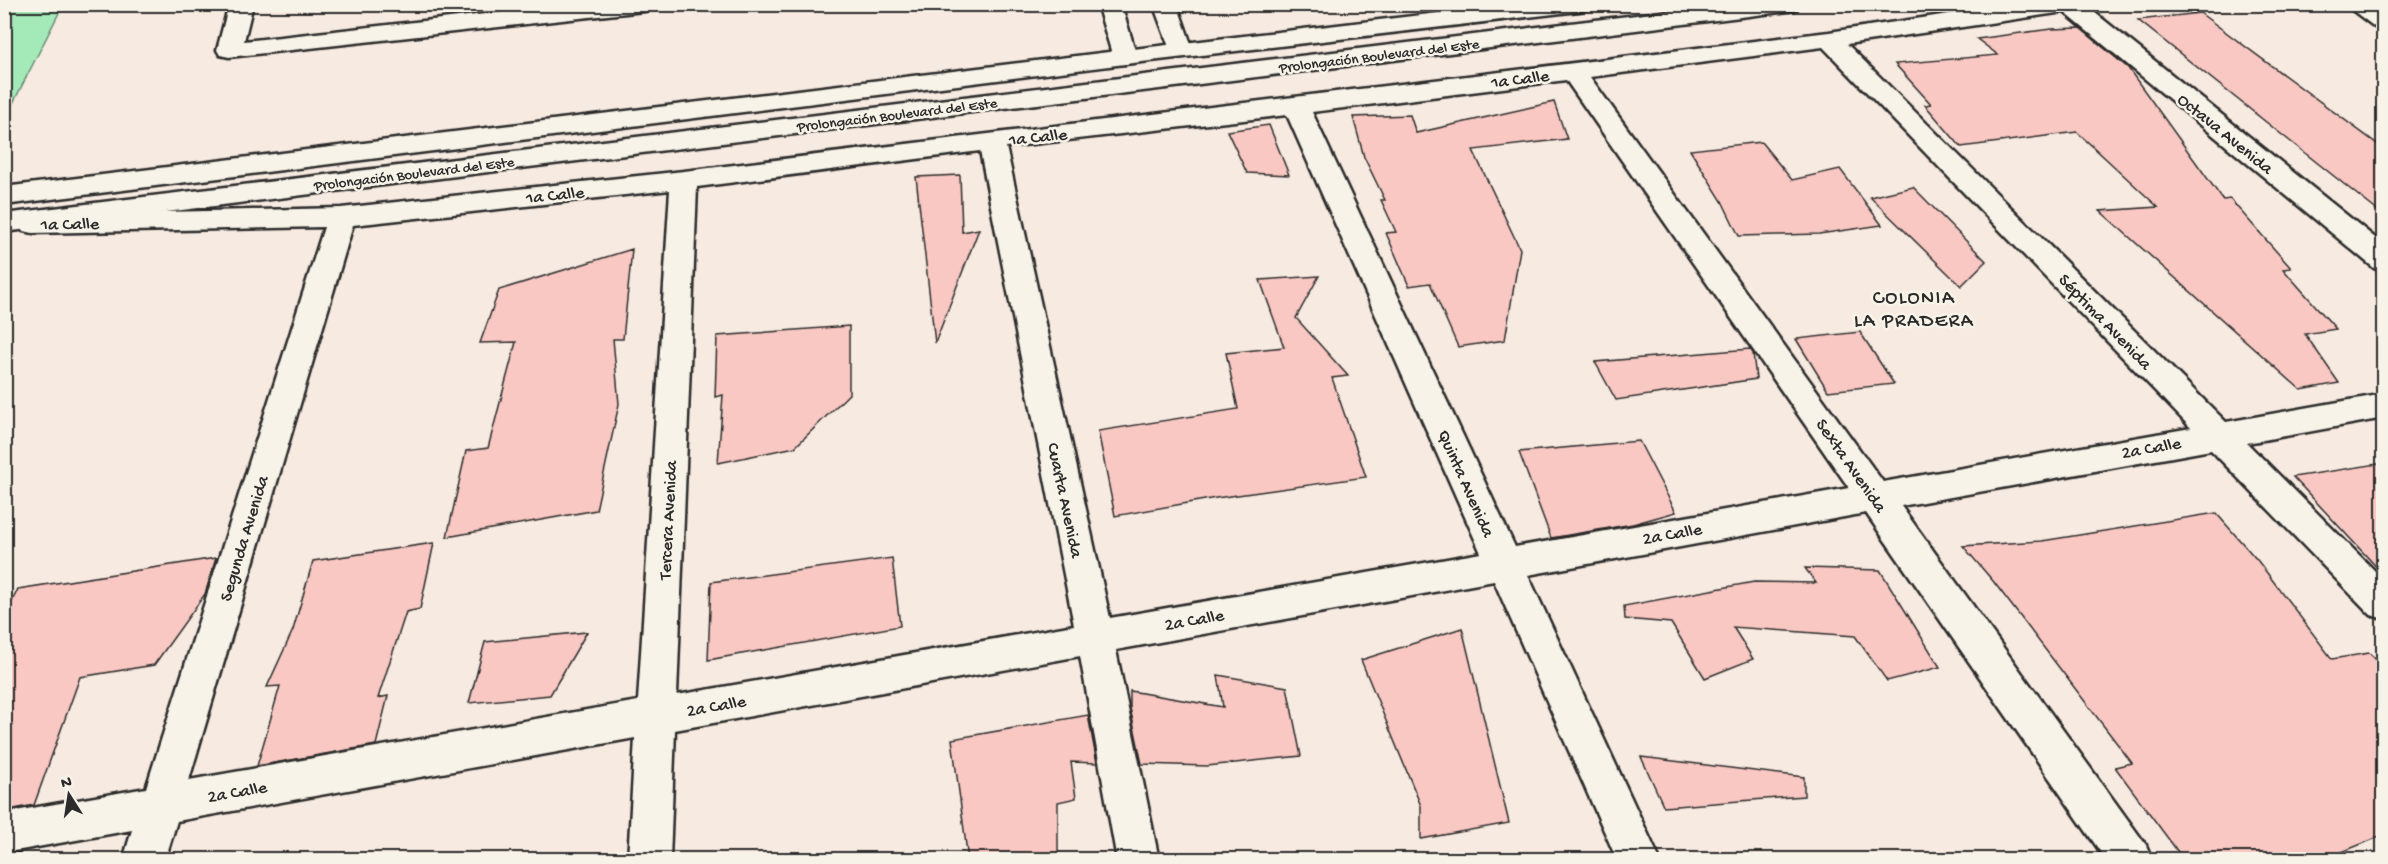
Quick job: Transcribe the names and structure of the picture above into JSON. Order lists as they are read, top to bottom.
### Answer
{
  "streets": {
    "street": [
      "Prolongación Boulevard del Este",
      "1a Calle",
      "Octava Avenida",
      "Séptima Avenida",
      "2a Calle",
      "Sexta Avenida",
      "Quinta Avenida",
      "Cuarta Avenida",
      "Tercera Avenida",
      "Segunda Avenida"
    ]
  },
  "crossings": [
    ["Prolongación Boulevard del Este", "1a Calle"],
    ["1a Calle", "Octava Avenida"],
    ["1a Calle", "Séptima Avenida"],
    ["1a Calle", "Sexta Avenida"],
    ["1a Calle", "Quinta Avenida"],
    ["1a Calle", "Cuarta Avenida"],
    ["1a Calle", "Tercera Avenida"],
    ["1a Calle", "Segunda Avenida"],
    ["Séptima Avenida", "2a Calle"],
    ["2a Calle", "Sexta Avenida"],
    ["2a Calle", "Quinta Avenida"],
    ["2a Calle", "Cuarta Avenida"],
    ["2a Calle", "Tercera Avenida"],
    ["2a Calle", "Segunda Avenida"]
  ],
  "districts": ["COLONIA LA PRADERA"],
  "north": "top"
}
